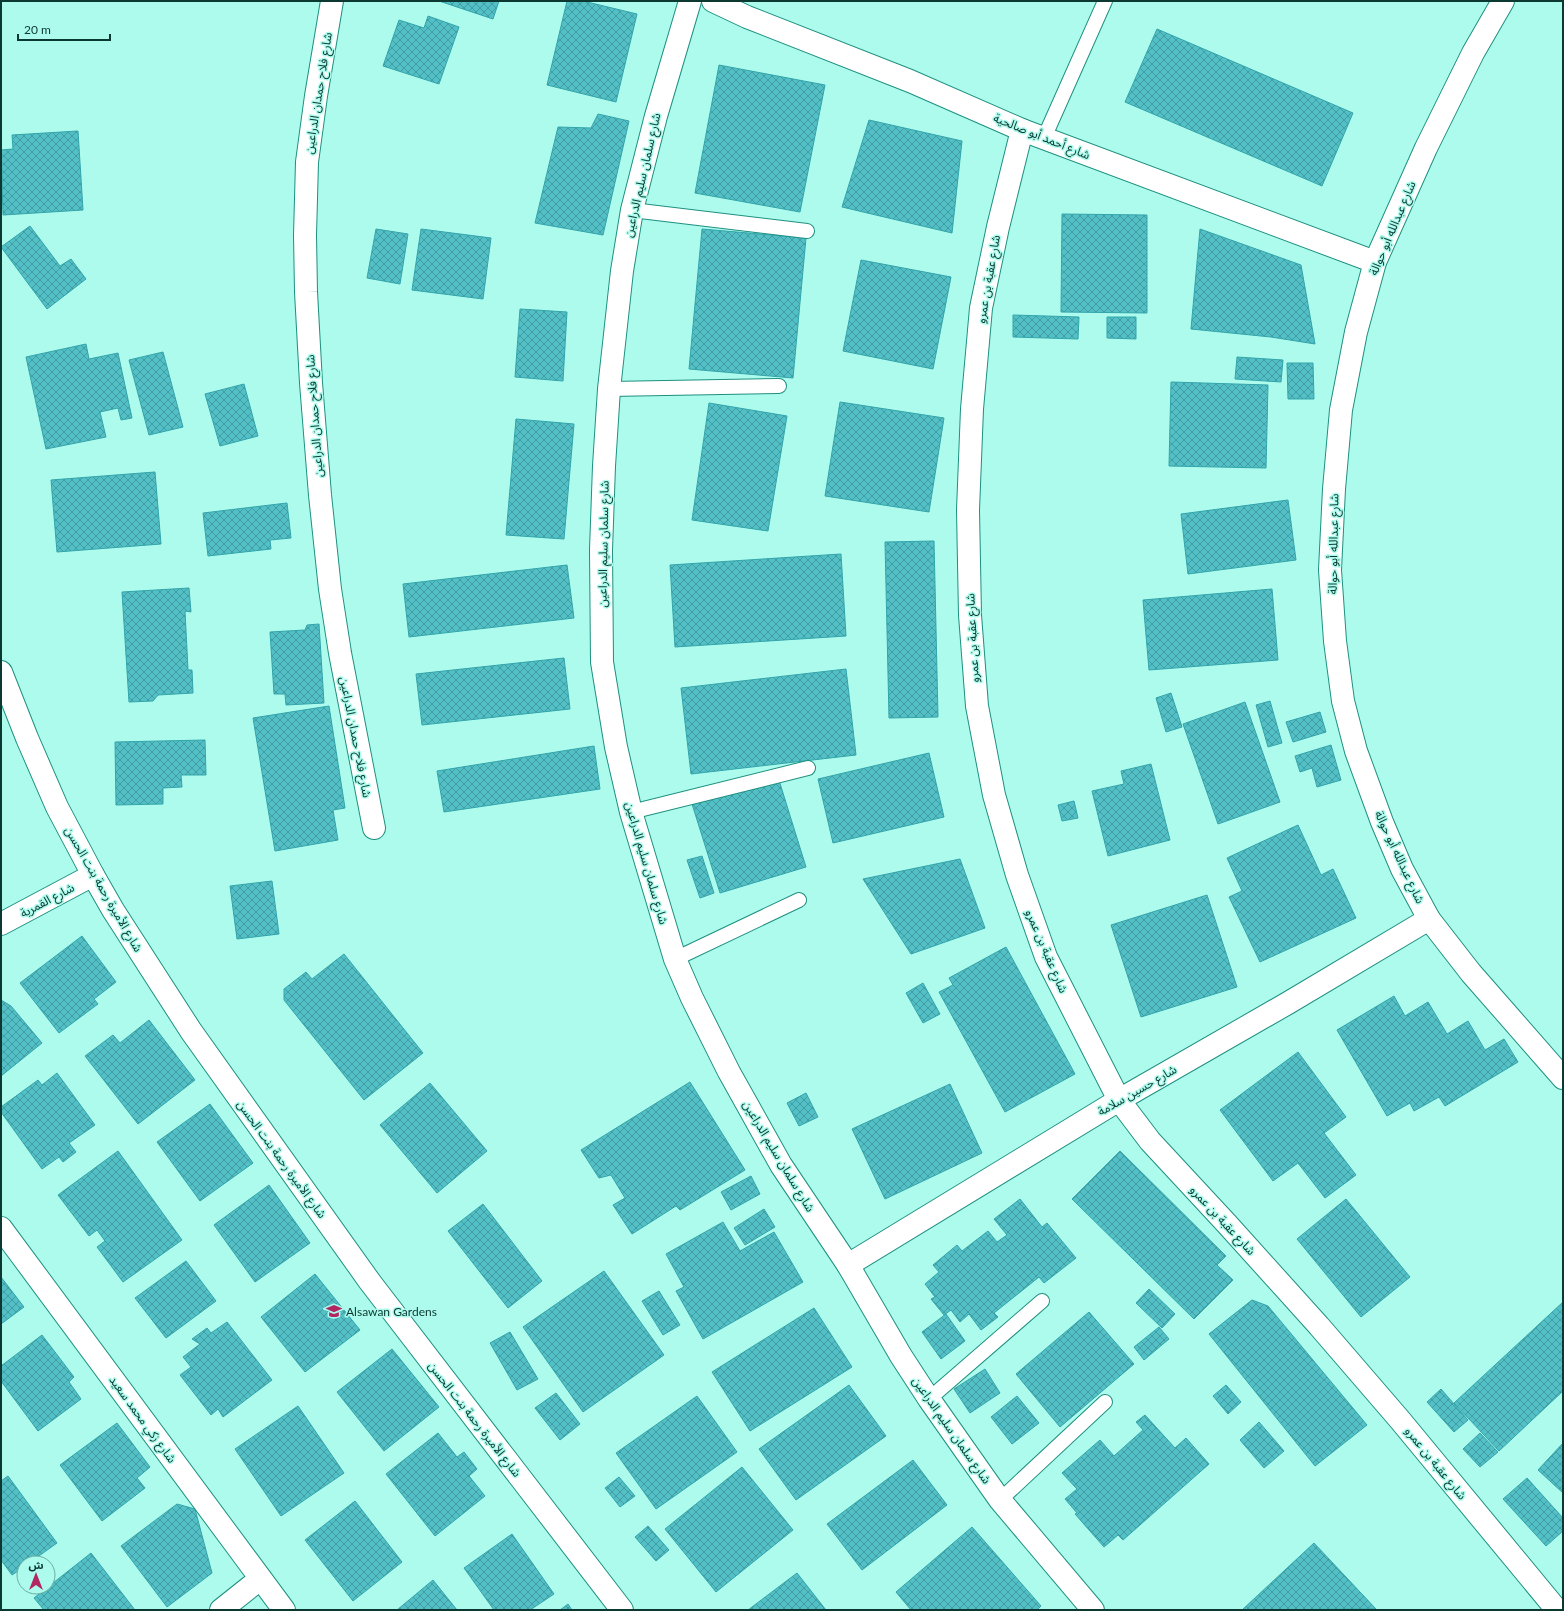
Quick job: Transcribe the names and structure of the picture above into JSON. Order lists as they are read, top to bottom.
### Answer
{
  "streets": {
    "street": [
      "شارع فلاح حمدان الدراعين",
      "شارع أحمد أبو صالحية",
      "شارع سلمان سليم الدراعين",
      "شارع عبدالله أبو حوالة",
      "شارع عقبة بن عمرو",
      "شارع الأميرة رحمة بنت الحسن",
      "شارع القمرية",
      "شارع حسين سلامة",
      "شارع زكي محمد سعيد"
    ]
  },
  "crossings": [
    ["شارع أحمد أبو صالحية", "شارع عبدالله أبو حوالة"],
    ["شارع أحمد أبو صالحية", "شارع عقبة بن عمرو"],
    ["شارع سلمان سليم الدراعين", "شارع حسين سلامة"],
    ["شارع عبدالله أبو حوالة", "شارع حسين سلامة"],
    ["شارع عقبة بن عمرو", "شارع حسين سلامة"],
    ["شارع الأميرة رحمة بنت الحسن", "شارع القمرية"]
  ],
  "places": {
    "school or university": ["Alsawan Gardens"]
  },
  "scale_bar": "20 m",
  "north": "top"
}
